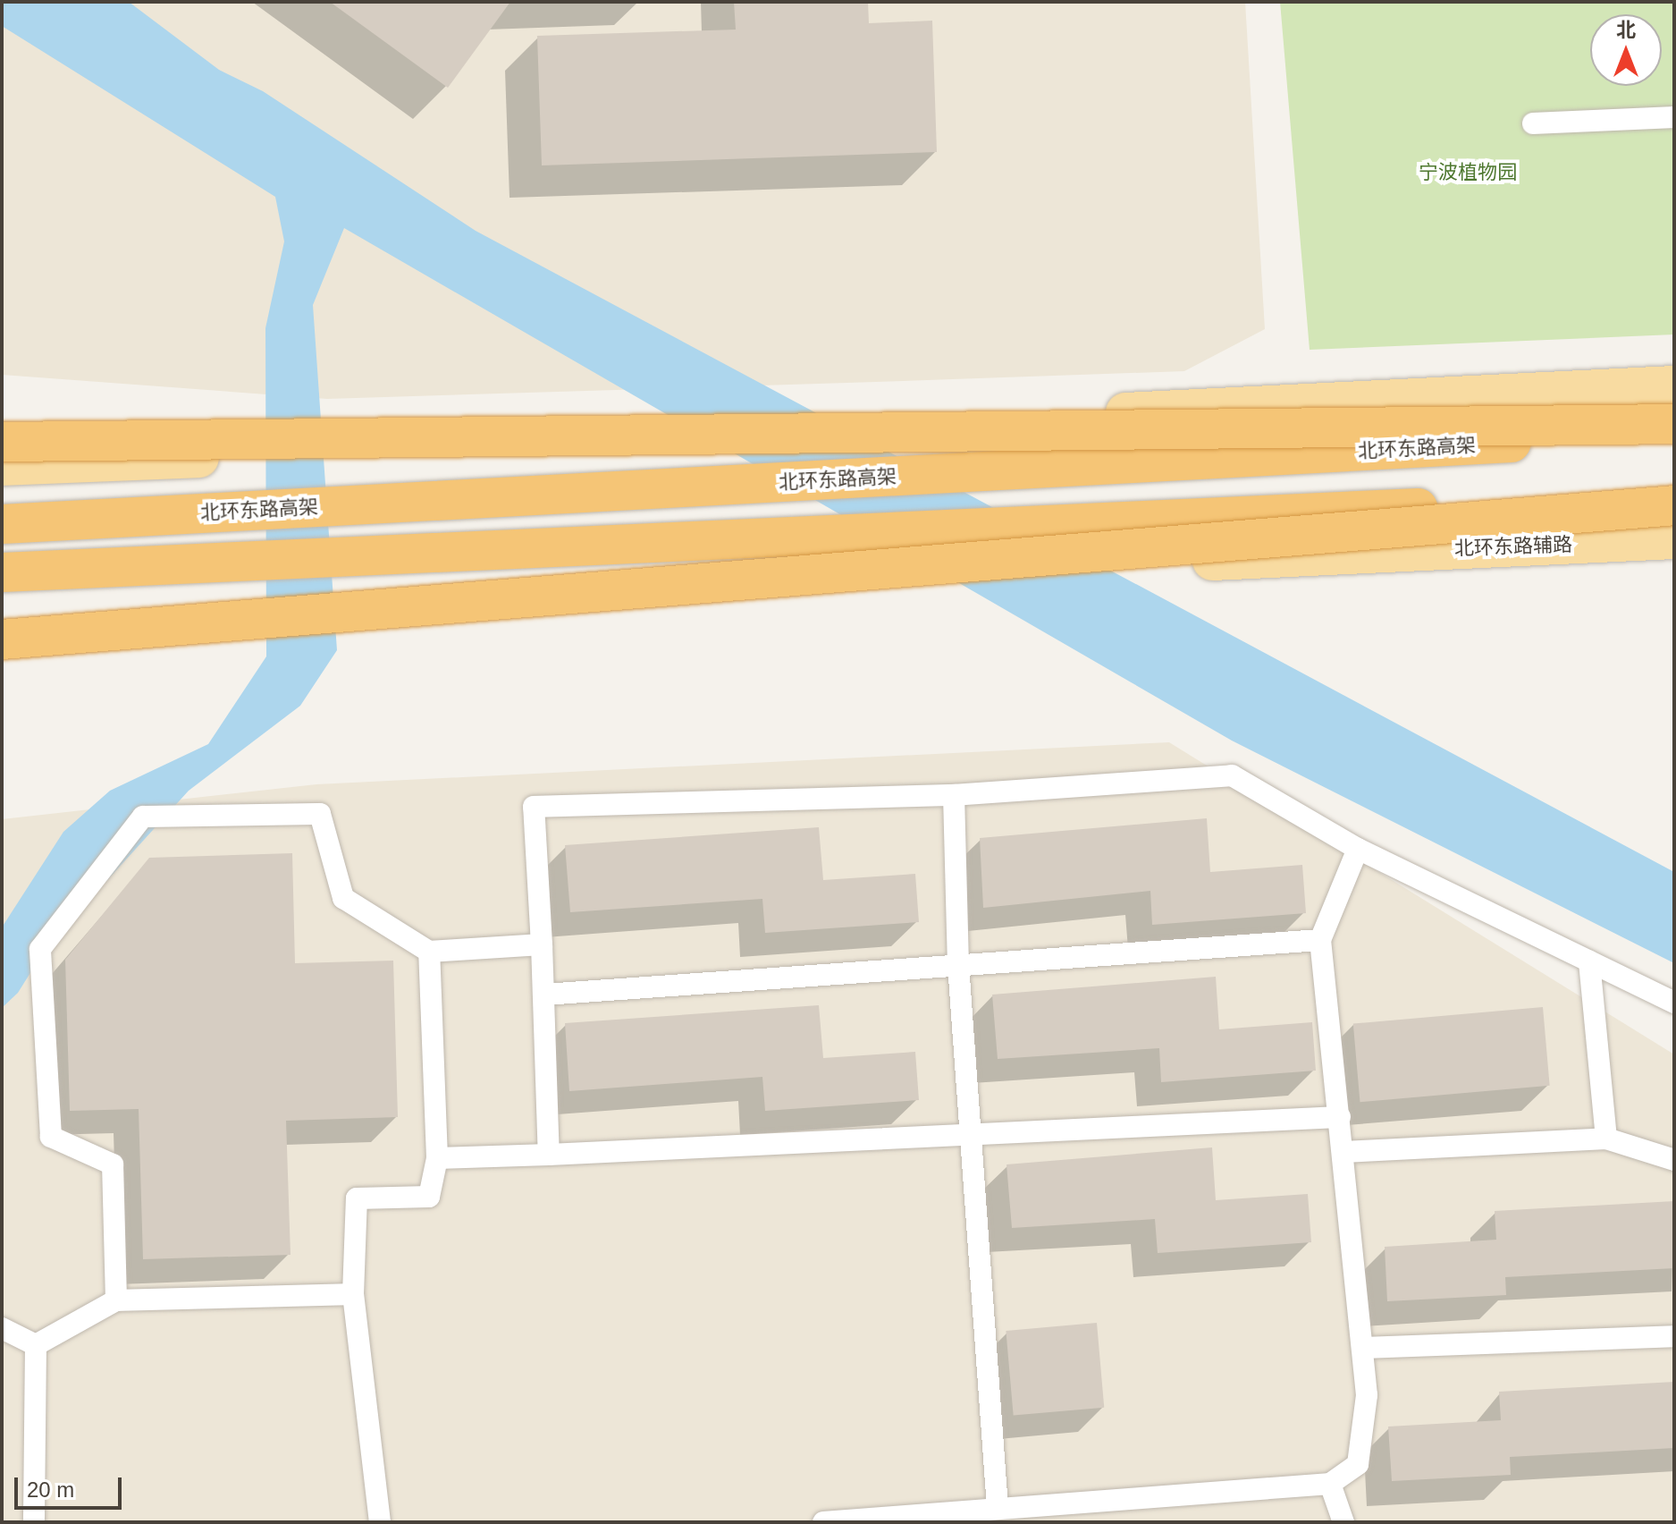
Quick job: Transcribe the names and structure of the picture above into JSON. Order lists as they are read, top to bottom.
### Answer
{
  "streets": {
    "highway": ["北环东路高架"],
    "main road": ["北环东路辅路"]
  },
  "parks": ["宁波植物园"],
  "scale_bar": "20 m",
  "north": "top"
}
